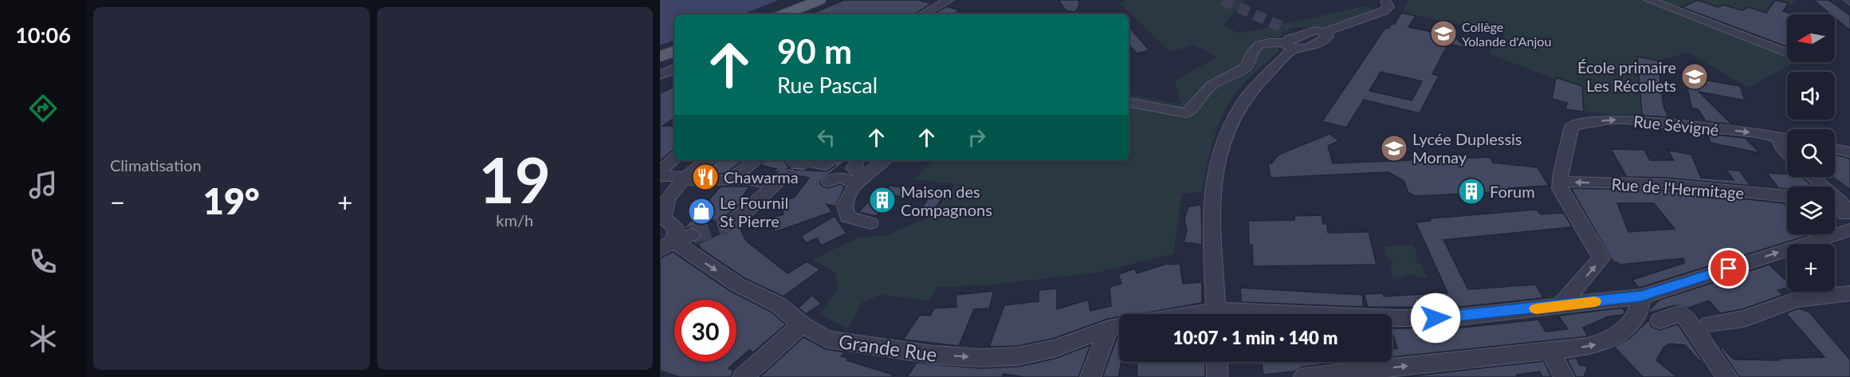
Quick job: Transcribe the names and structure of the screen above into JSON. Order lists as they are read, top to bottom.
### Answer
{
  "streets": {
    "street": ["Rue Sévigné", "Rue de l'Hermitage", "Grande Rue"]
  },
  "crossings": [
    ["Rue Sévigné", "Rue de l'Hermitage"]
  ],
  "one_way": ["Rue Sévigné", "Grande Rue"],
  "places": {
    "school or university": ["Collège Yolande d'Anjou", "École primaire Les Récollets", "Lycée Duplessis Mornay"],
    "restaurant": ["Chawarma"],
    "building": ["Forum", "Maison des Compagnons"],
    "shop": ["Le Fournil St Pierre"]
  },
  "north": "left",
  "page": {
    "tabs": "10:06",
    "tile": [
      "Climatisation",
      ["19", "km/h"]
    ],
    "map_buttons": "+",
    "turn": ["90 m", "Rue Pascal"],
    "heat": ["−", "19°", "+"],
    "limit": "30",
    "trip": "10:07 · 1 min · 140 m"
  }
}
